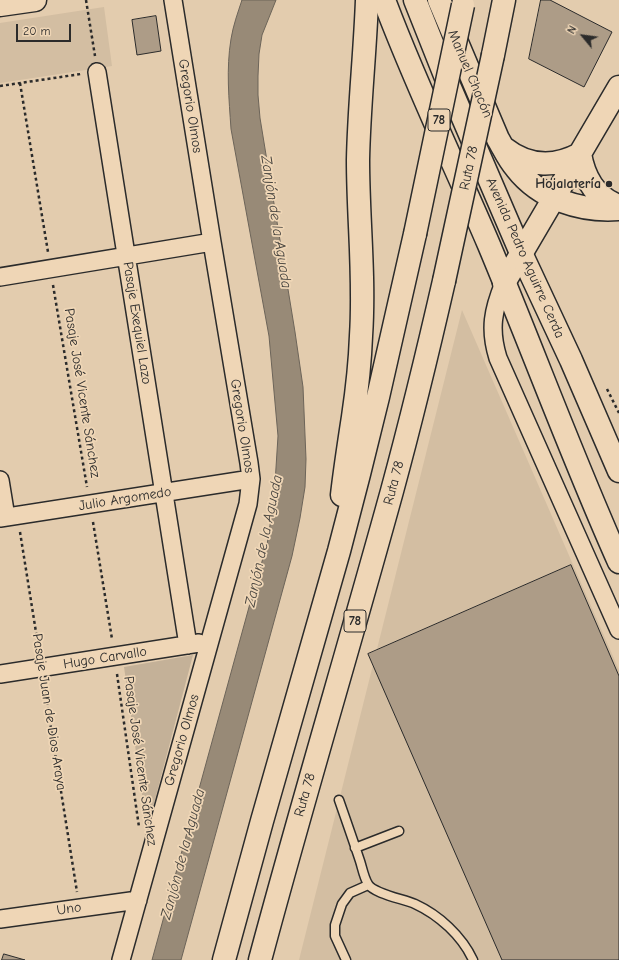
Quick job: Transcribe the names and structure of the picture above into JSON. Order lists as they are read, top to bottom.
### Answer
{
  "streets": {
    "main road": [
      "Manuel Chacón",
      "78",
      "Ruta 78",
      "Avenida Pedro Aguirre Cerda"
    ],
    "street": [
      "Gregorio Olmos",
      "Pasaje Exequiel Lazo",
      "Julio Argomedo",
      "Hugo Carvallo",
      "Uno"
    ],
    "path": ["Pasaje José Vicente Sánchez", "Pasaje Juan de Dios Araya"]
  },
  "crossings": [
    ["Gregorio Olmos", "Julio Argomedo"],
    ["Gregorio Olmos", "Hugo Carvallo"],
    ["Gregorio Olmos", "Uno"],
    ["Pasaje Exequiel Lazo", "Julio Argomedo"],
    ["Pasaje Exequiel Lazo", "Hugo Carvallo"],
    ["Pasaje José Vicente Sánchez", "Julio Argomedo"],
    ["Pasaje José Vicente Sánchez", "Hugo Carvallo"],
    ["Julio Argomedo", "Pasaje Juan de Dios Araya"],
    ["Hugo Carvallo", "Pasaje Juan de Dios Araya"],
    ["Pasaje Juan de Dios Araya", "Uno"]
  ],
  "water": ["Zanjón de la Aguada"],
  "places": ["Hojalatería"],
  "scale_bar": "20 m",
  "north": "top left"
}
